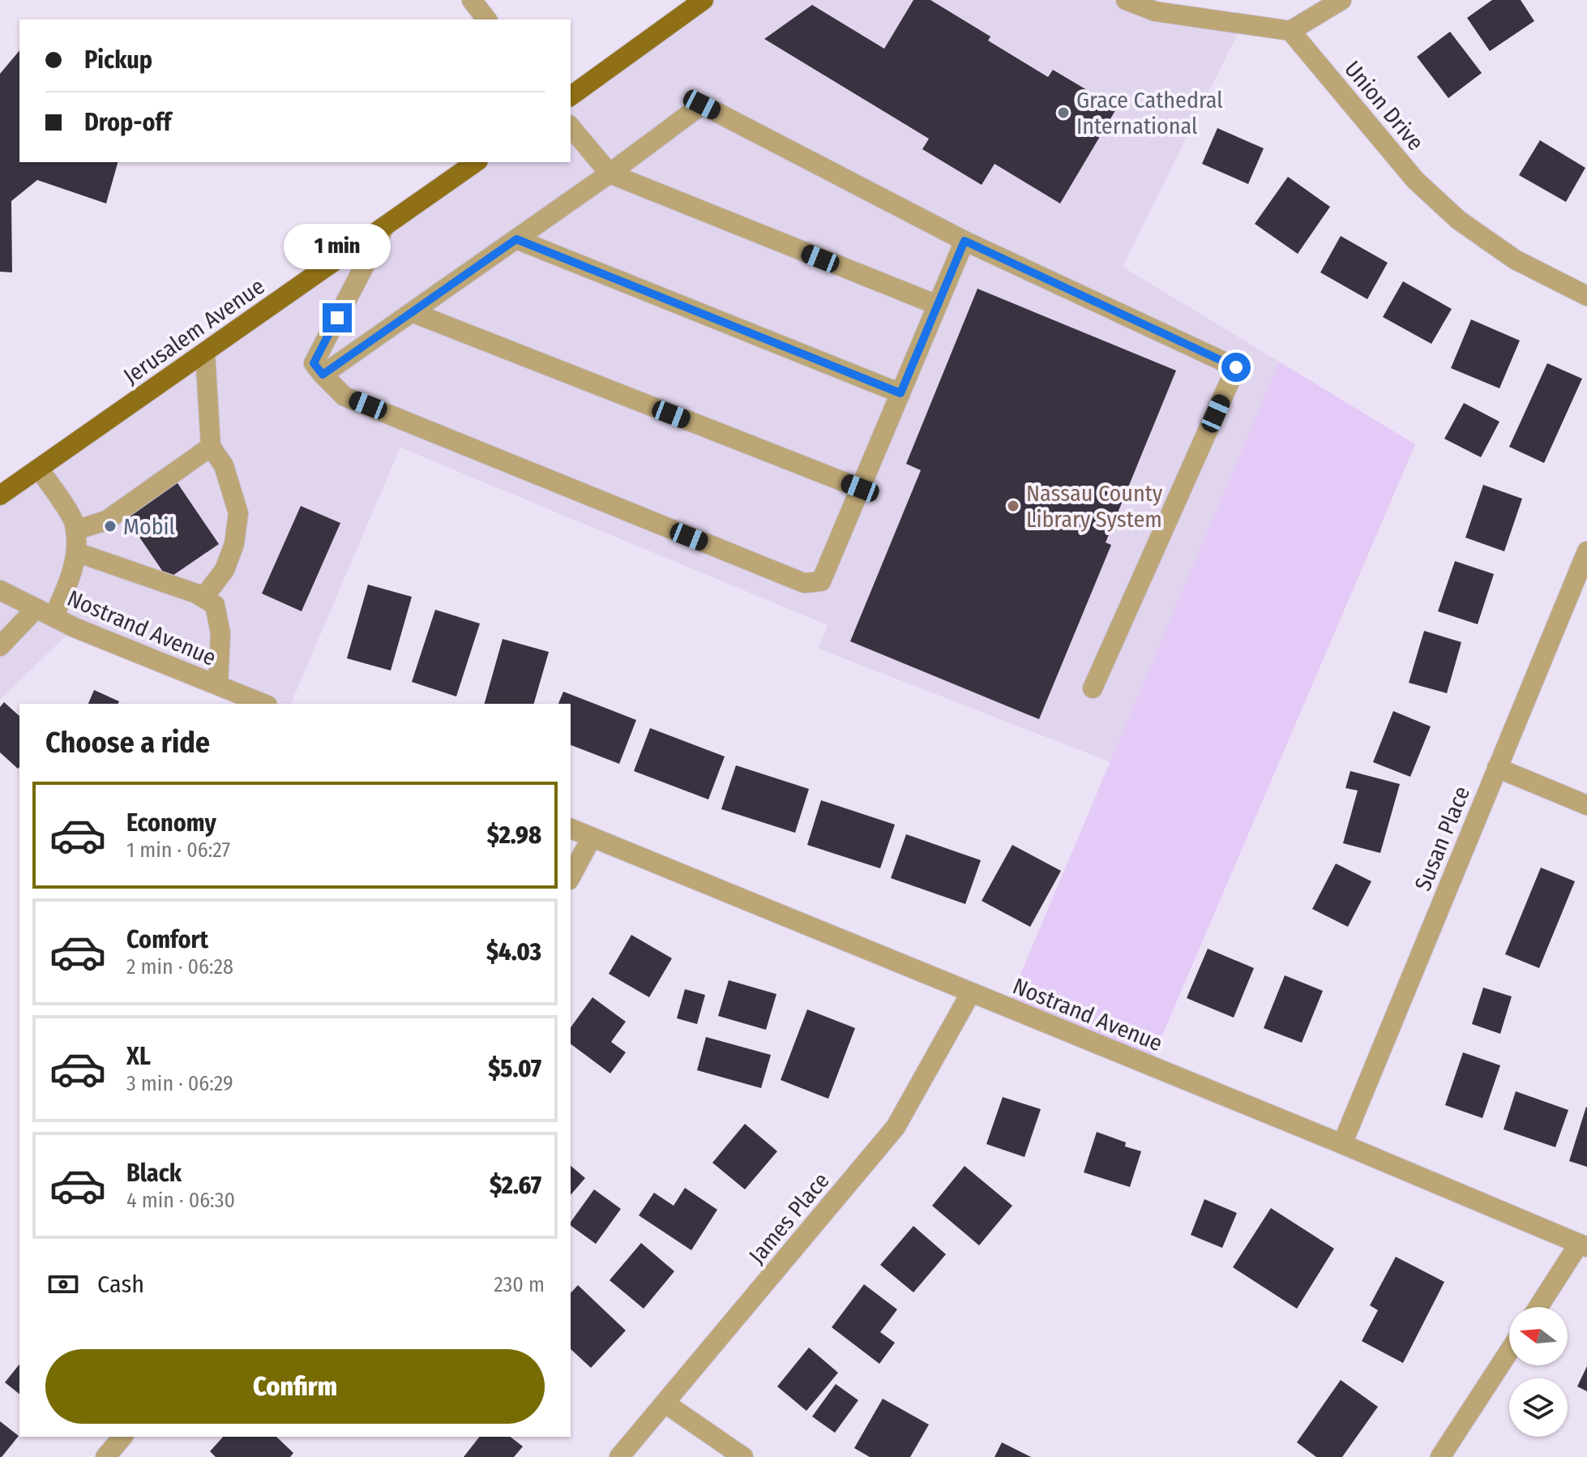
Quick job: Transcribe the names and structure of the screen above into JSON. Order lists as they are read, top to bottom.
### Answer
{
  "streets": {
    "main road": ["Jerusalem Avenue"],
    "street": [
      "Union Drive",
      "Nostrand Avenue",
      "Susan Place",
      "James Place"
    ]
  },
  "crossings": [
    ["Nostrand Avenue", "Susan Place"],
    ["Nostrand Avenue", "James Place"]
  ],
  "places": ["Grace Cathedral International", "Nassau County Library System", "Mobil"],
  "north": "left",
  "page": {
    "banner": ["Pickup", "Drop-off"],
    "bubble": "1 min",
    "heading": "Choose a ride",
    "list": [
      {
        "name": "Economy",
        "note": "1 min · 06:27",
        "value": "$2.98"
      },
      {
        "name": "Comfort",
        "note": "2 min · 06:28",
        "value": "$4.03"
      },
      {
        "name": "XL",
        "note": "3 min · 06:29",
        "value": "$5.07"
      },
      {
        "name": "Black",
        "note": "4 min · 06:30",
        "value": "$2.67"
      }
    ],
    "pay": ["Cash", "230 m"],
    "buttons": "Confirm"
  }
}
